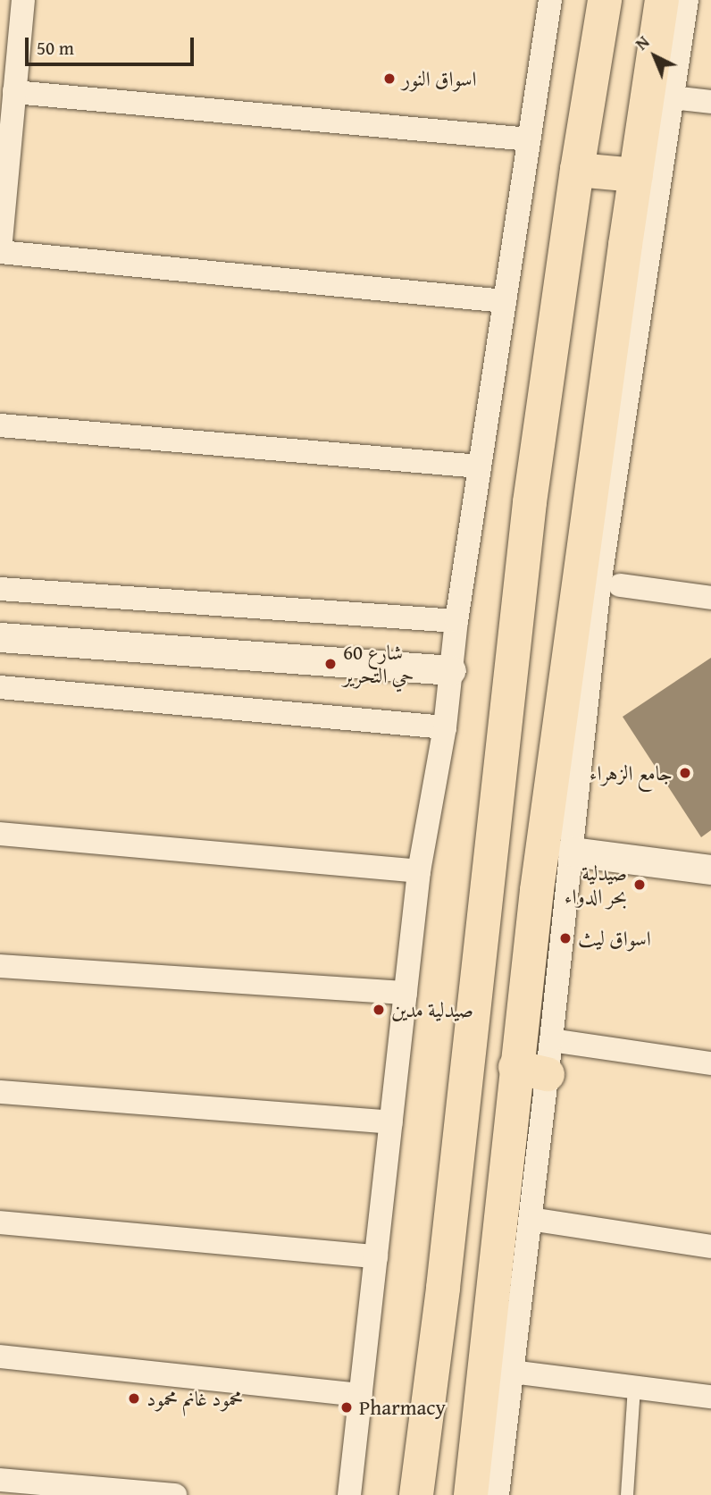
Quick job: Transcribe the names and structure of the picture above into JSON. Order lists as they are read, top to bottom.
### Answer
{
  "places": [
    "اسواق النور",
    "شارع 60 حي التحرير",
    "جامع الزهراء",
    "صيدلية بحر الدواء",
    "اسواق ليث",
    "صيدلية مدين",
    "محمود غانم محمود",
    "Pharmacy"
  ],
  "scale_bar": "50 m",
  "north": "top left"
}
